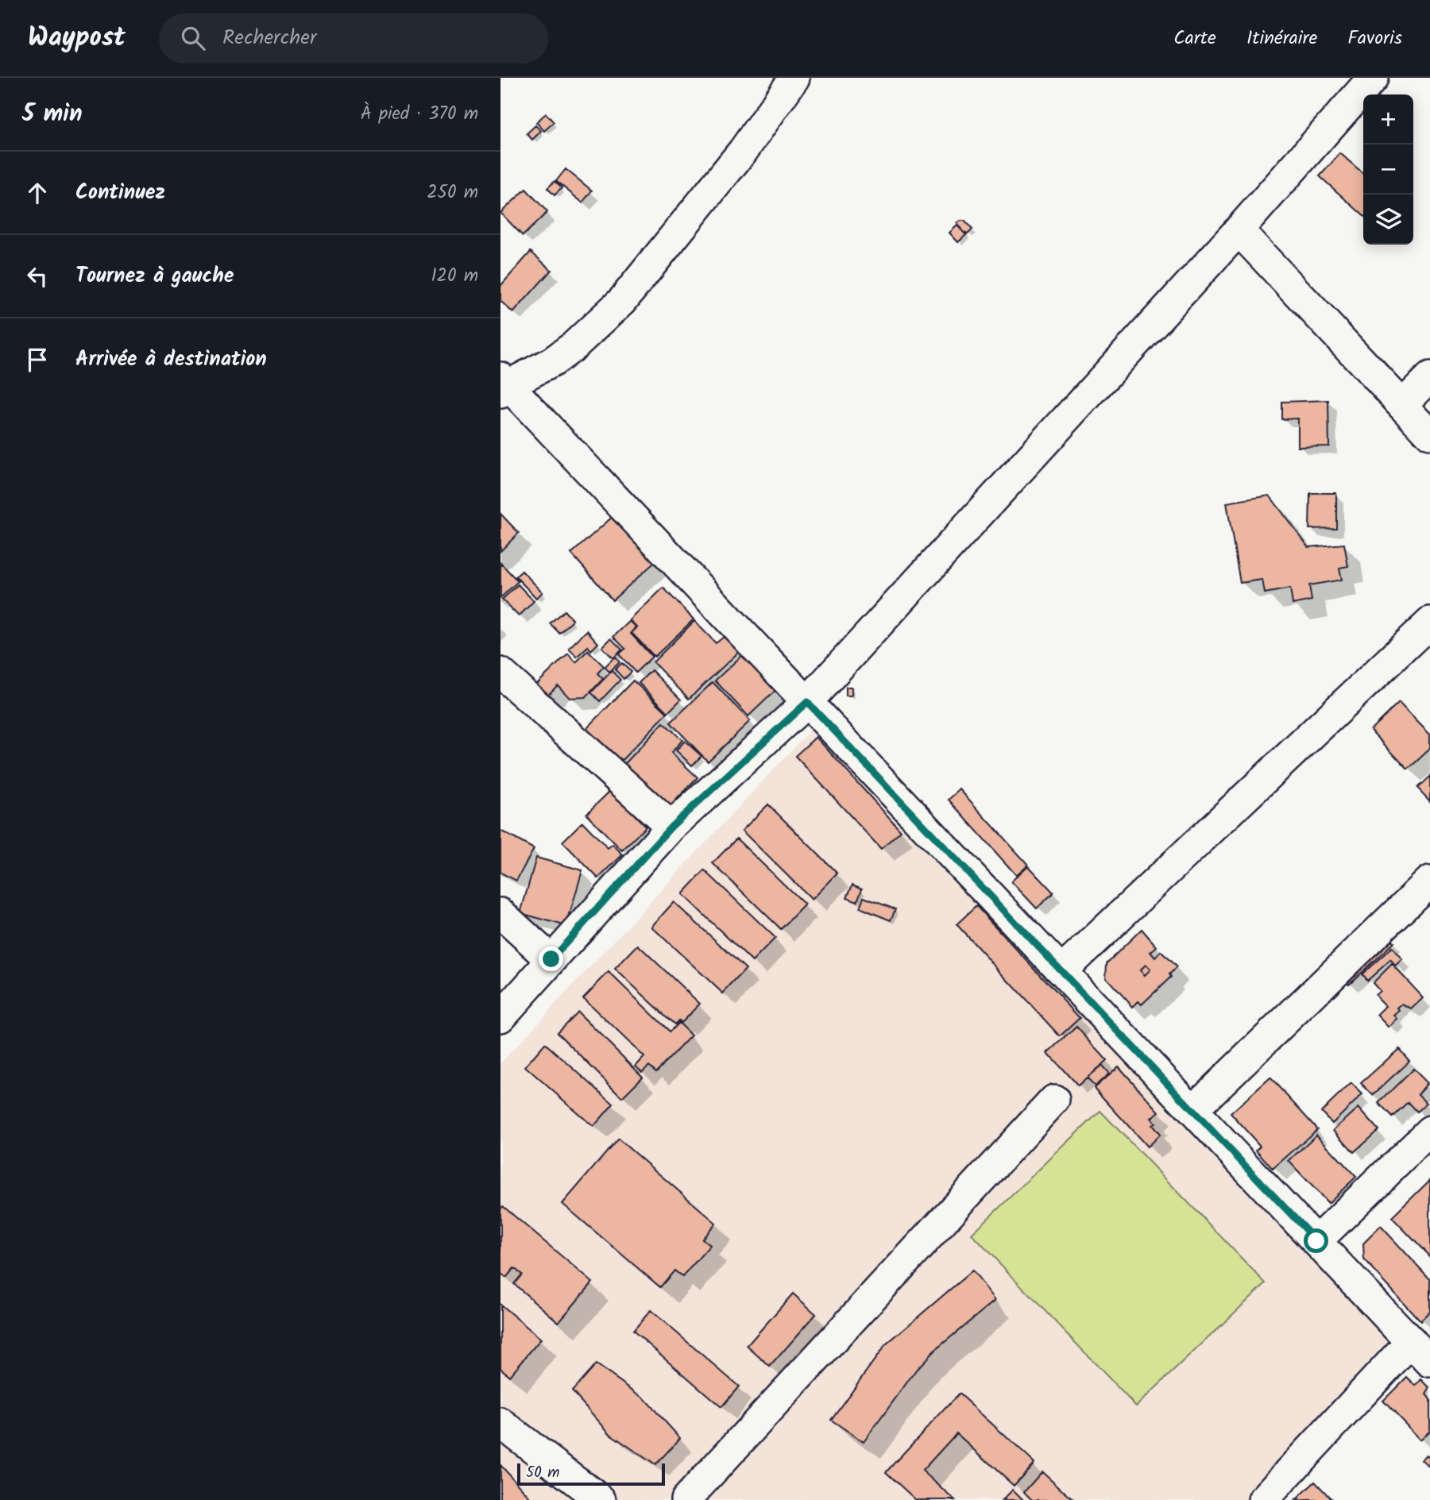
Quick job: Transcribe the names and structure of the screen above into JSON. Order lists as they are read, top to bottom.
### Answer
{
  "scale_bar": "50 m",
  "page": {
    "header": "Waypost",
    "search": "Rechercher",
    "nav": ["Carte", "Itinéraire", "Favoris"],
    "heading": ["5 min", "À pied · 370 m"],
    "map_buttons": ["+", "−"],
    "list": [
      ["Continuez", "250 m"],
      ["Tournez à gauche", "120 m"],
      "Arrivée à destination"
    ],
    "scale": "50 m"
  }
}
